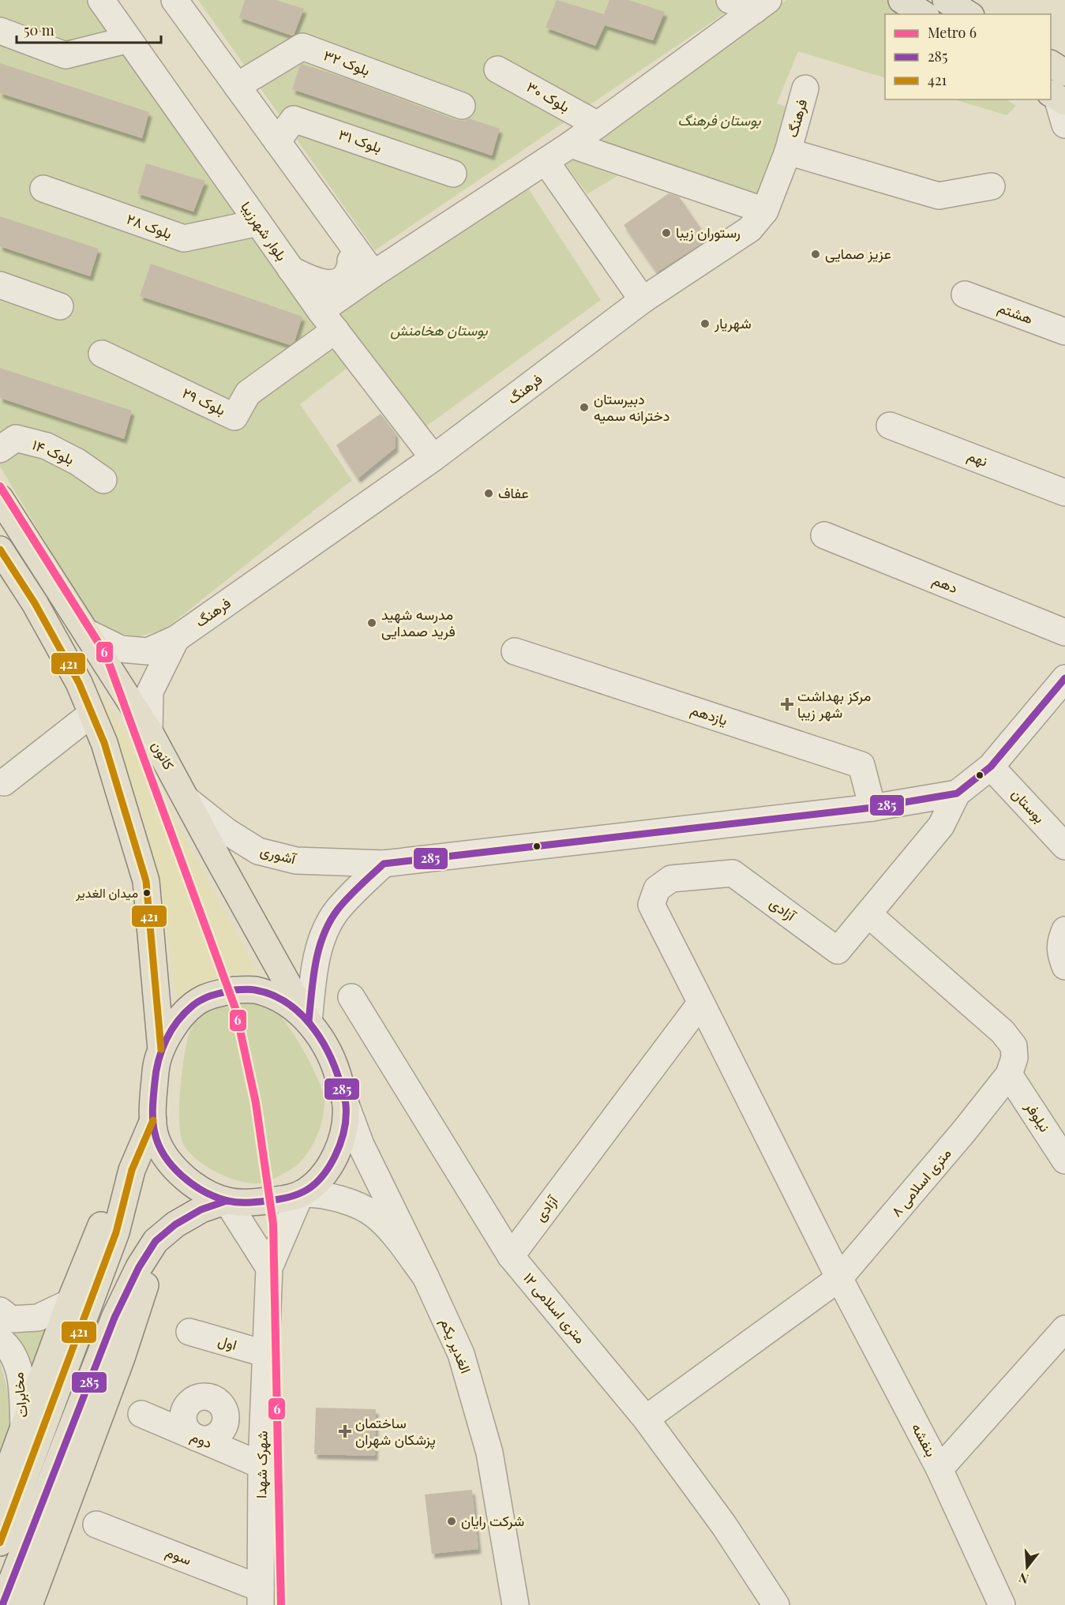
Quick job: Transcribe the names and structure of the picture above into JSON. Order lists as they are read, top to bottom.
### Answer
{
  "streets": {
    "main road": ["کانون"],
    "street": [
      "بلوک ۳۲",
      "بلوک ۳۰",
      "فرهنگ",
      "بلوک ۳۱",
      "بلوک ۲۸",
      "بلوار شهرزیبا",
      "هشتم",
      "بلوک ۲۹",
      "بلوک ۱۴",
      "نهم",
      "دهم",
      "یازدهم",
      "بوستان",
      "آشوری",
      "آزادی",
      "نیلوفر",
      "۸ متری اسلامی",
      "۱۲ متری اسلامی",
      "اول",
      "الغدیر یکم",
      "مخابرات",
      "دوم",
      "بنفشه",
      "شهرک شهدا",
      "سوم"
    ]
  },
  "crossings": [
    ["فرهنگ", "بلوار شهرزیبا"],
    ["فرهنگ", "کانون"],
    ["بلوک ۲۸", "بلوار شهرزیبا"],
    ["بلوار شهرزیبا", "بلوک ۲۹"],
    ["یازدهم", "آشوری"],
    ["کانون", "آشوری"],
    ["بوستان", "آشوری"],
    ["آشوری", "آزادی"],
    ["آزادی", "۸ متری اسلامی"],
    ["آزادی", "۱۲ متری اسلامی"],
    ["آزادی", "بنفشه"],
    ["نیلوفر", "۸ متری اسلامی"],
    ["۸ متری اسلامی", "۱۲ متری اسلامی"],
    ["۸ متری اسلامی", "بنفشه"],
    ["اول", "شهرک شهدا"],
    ["دوم", "شهرک شهدا"],
    ["شهرک شهدا", "سوم"]
  ],
  "parks": ["بوستان فرهنگ", "بوستان هخامنش"],
  "places": {
    "other": [
      "رستوران زیبا",
      "عزیز صمایی",
      "شهریار",
      "دبیرستان دخترانه سمیه",
      "عفاف",
      "مدرسه شهید فرید صمدایی",
      "میدان الغدیر",
      "شرکت رایان"
    ],
    "health": ["مرکز بهداشت شهر زیبا", "ساختمان پزشکان شهران"]
  },
  "lines": ["metro line 6", "transit line 421", "transit line 285"],
  "legend": ["Metro 6", "285", "421"],
  "scale_bar": "50 m",
  "north": "bottom"
}
